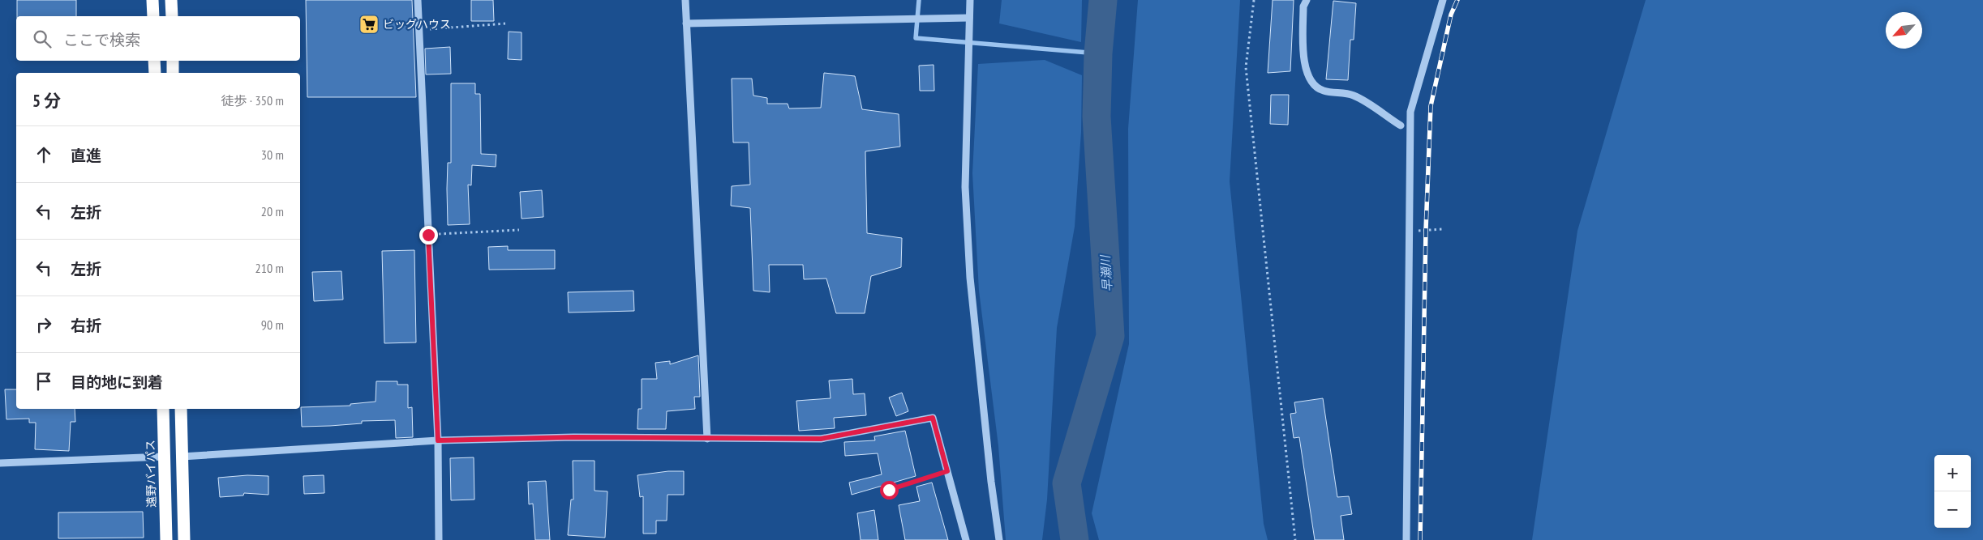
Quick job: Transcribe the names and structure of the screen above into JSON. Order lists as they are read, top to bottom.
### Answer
{
  "streets": {
    "highway": ["遠野バイパス"]
  },
  "water": ["早瀬川"],
  "places": {
    "supermarket": ["ビッグハウス"]
  },
  "north": "bottom left",
  "page": {
    "search": "ここで検索",
    "heading": ["5 分", "徒歩 · 350 m"],
    "list": [
      ["直進", "30 m"],
      ["左折", "20 m"],
      ["左折", "210 m"],
      ["右折", "90 m"],
      "目的地に到着"
    ],
    "map_buttons": ["+", "−"]
  }
}
